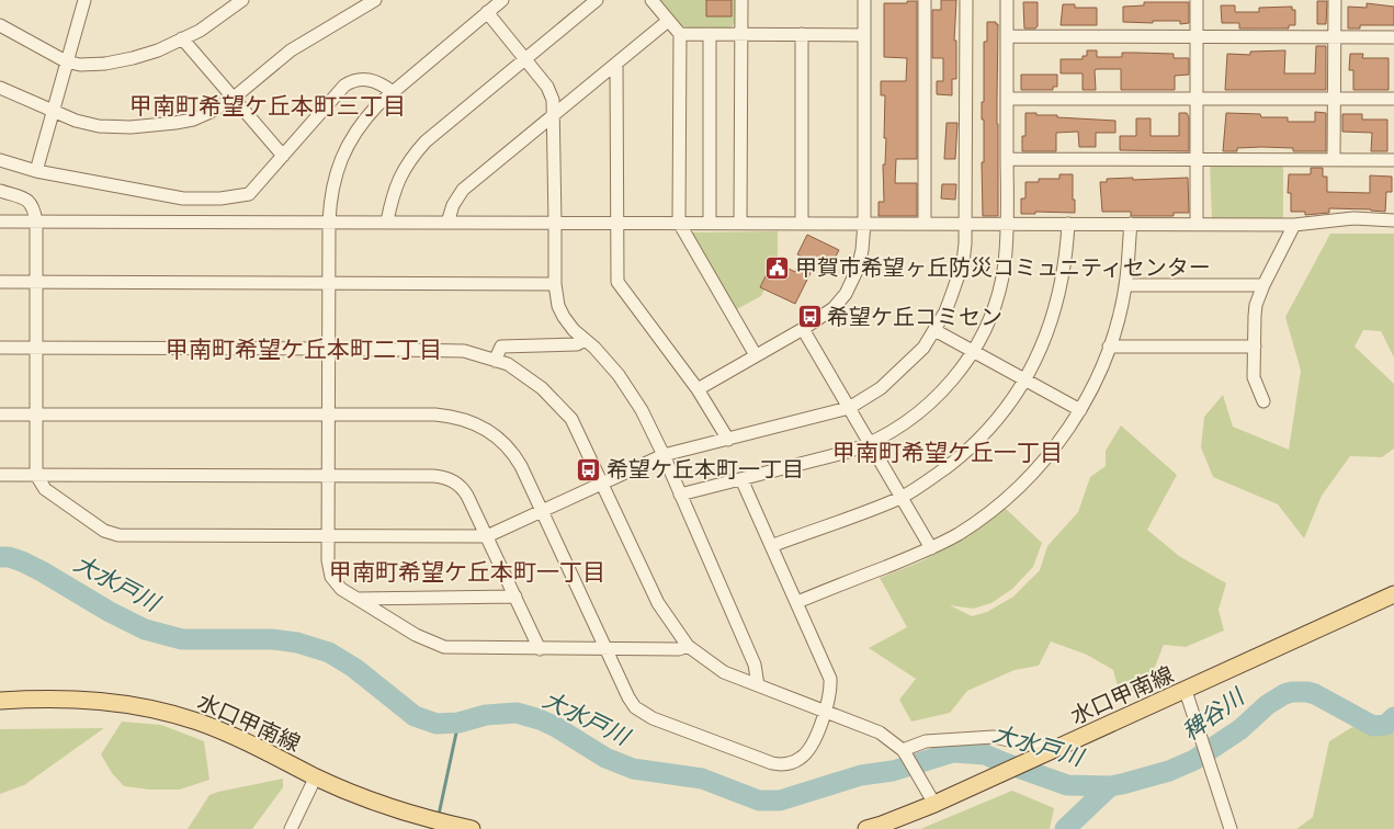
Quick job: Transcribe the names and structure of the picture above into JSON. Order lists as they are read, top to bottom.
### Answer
{
  "streets": {
    "main road": ["水口甲南線"]
  },
  "districts": [
    "甲南町希望ケ丘本町三丁目",
    "甲南町希望ケ丘本町二丁目",
    "甲南町希望ケ丘一丁目",
    "甲南町希望ケ丘本町一丁目"
  ],
  "water": ["大水戸川", "稗谷川"],
  "places": {
    "public building": ["甲賀市希望ヶ丘防災コミュニティセンター"],
    "bus stop": ["希望ケ丘コミセン", "希望ケ丘本町一丁目"]
  }
}
